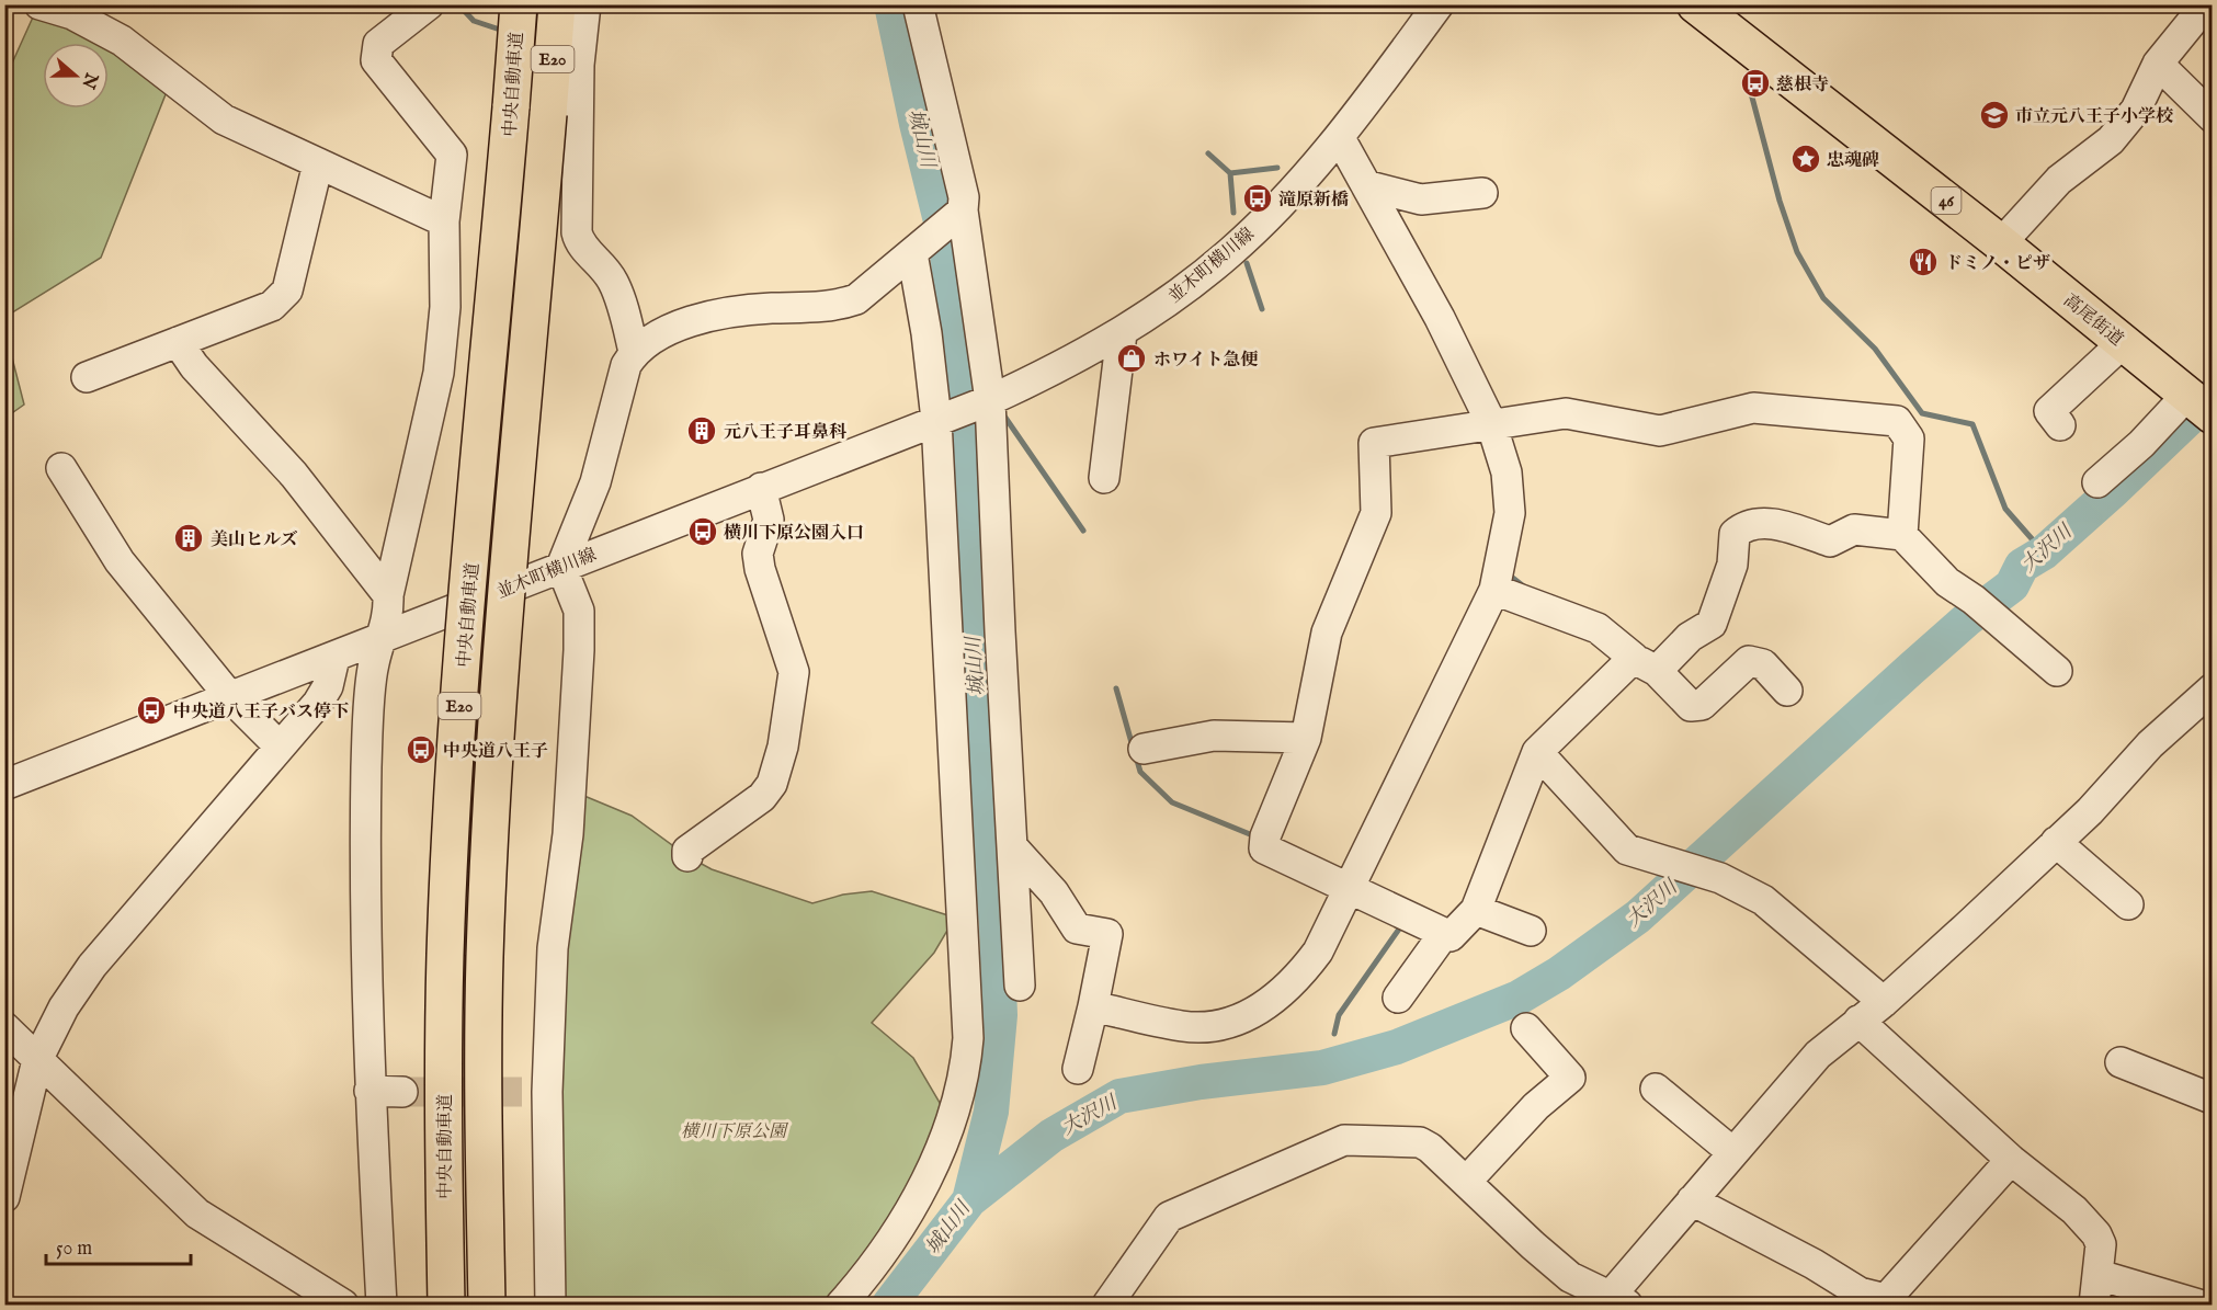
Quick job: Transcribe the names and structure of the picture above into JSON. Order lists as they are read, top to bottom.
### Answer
{
  "streets": {
    "main road": [
      "E20",
      "中央自動車道",
      "46",
      "高尾街道"
    ],
    "street": ["並木町横川線"]
  },
  "water": ["城山川", "大沢川"],
  "parks": ["横川下原公園"],
  "places": {
    "bus stop": [
      "慈根寺",
      "滝原新橋",
      "横川下原公園入口",
      "中央道八王子バス停下",
      "中央道八王子"
    ],
    "school or university": ["市立元八王子小学校"],
    "place": ["忠魂碑"],
    "restaurant": ["ドミノ・ピザ"],
    "shop": ["ホワイト急便"],
    "building": ["元八王子耳鼻科", "美山ヒルズ"]
  },
  "scale_bar": "50 m",
  "north": "right"
}
